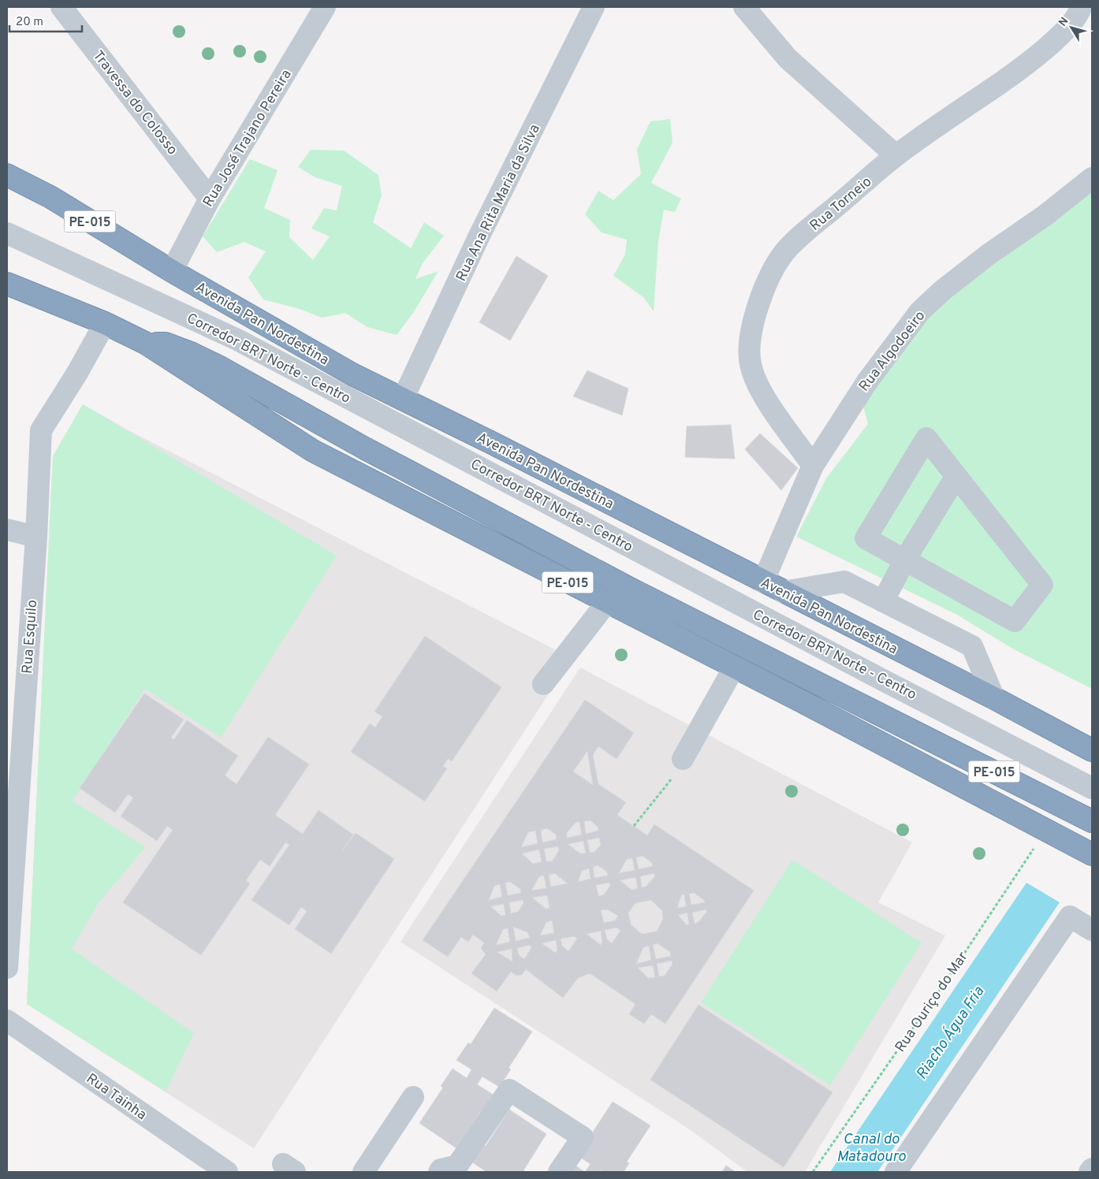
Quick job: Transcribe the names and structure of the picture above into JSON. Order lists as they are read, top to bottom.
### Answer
{
  "streets": {
    "highway": ["PE-015", "Avenida Pan Nordestina"],
    "street": [
      "Travessa do Colosso",
      "Rua José Trajano Pereira",
      "Rua Ana Rita Maria da Silva",
      "Rua Torneio",
      "Rua Algodoeiro",
      "Corredor BRT Norte - Centro",
      "Rua Esquilo",
      "Rua Tainha"
    ],
    "path": ["Rua Ouriço do Mar"]
  },
  "crossings": [
    ["Travessa do Colosso", "Rua José Trajano Pereira"],
    ["Rua José Trajano Pereira", "Avenida Pan Nordestina"],
    ["Rua Ana Rita Maria da Silva", "Avenida Pan Nordestina"],
    ["Rua Torneio", "Rua Algodoeiro"],
    ["PE-015", "Rua Esquilo"],
    ["PE-015", "Rua Ouriço do Mar"],
    ["Avenida Pan Nordestina", "Rua Algodoeiro"]
  ],
  "water": ["Riacho Água Fria", "Canal do Matadouro"],
  "scale_bar": "20 m",
  "north": "top left"
}
